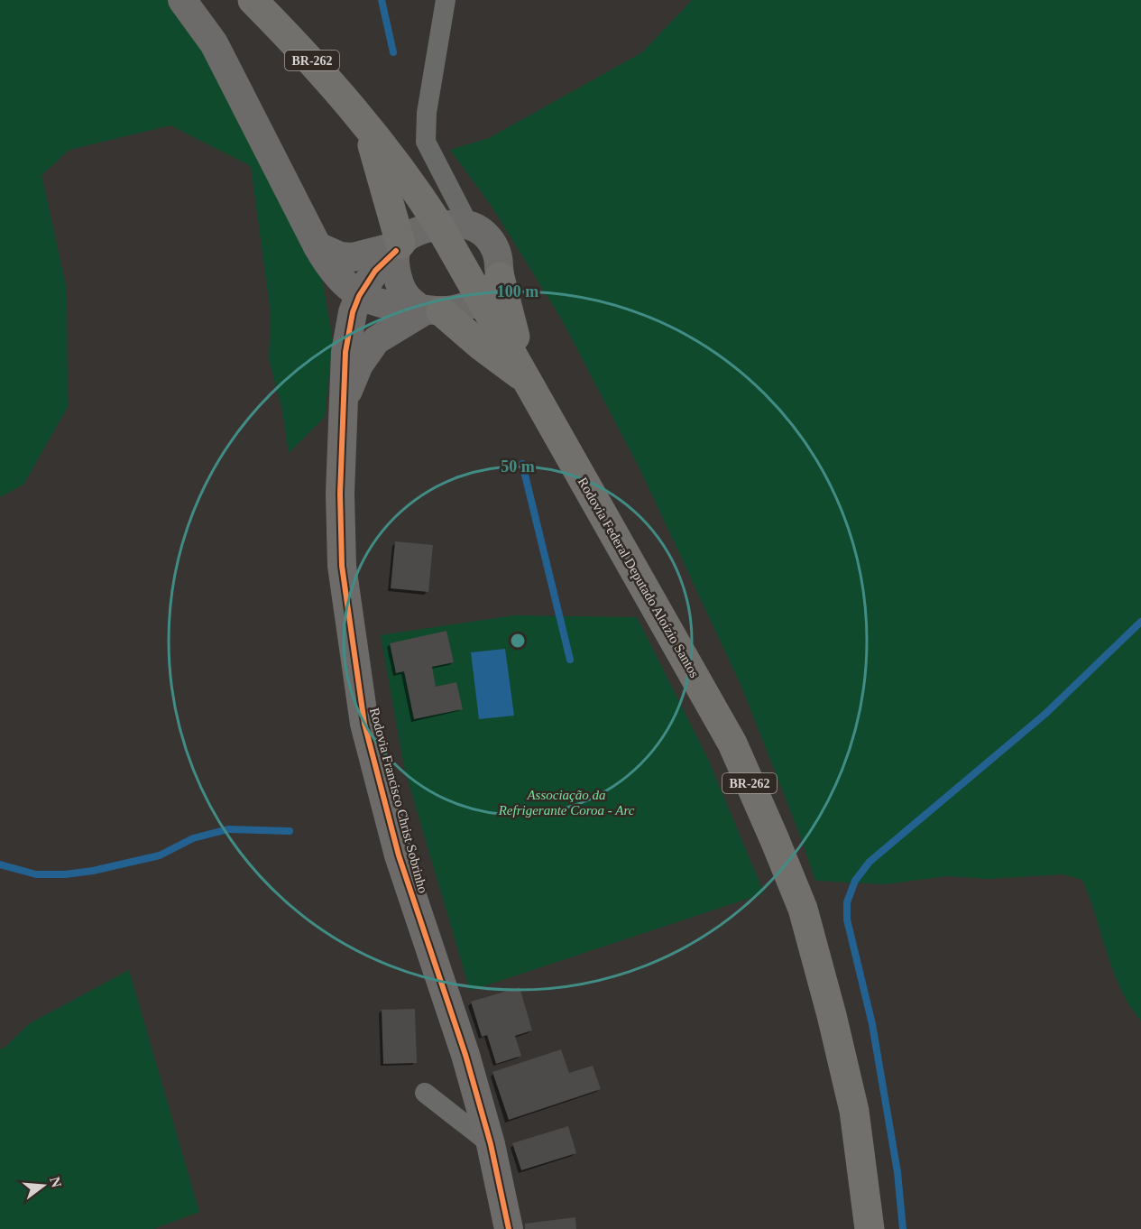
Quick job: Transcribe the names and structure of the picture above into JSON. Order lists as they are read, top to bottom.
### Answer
{
  "streets": {
    "highway": ["BR-262", "Rodovia Federal Deputado Aloízio Santos"],
    "street": ["Rodovia Francisco Christ Sobrinho"]
  },
  "crossings": [
    ["Rodovia Federal Deputado Aloízio Santos", "Rodovia Francisco Christ Sobrinho"]
  ],
  "parks": ["Associação da Refrigerante Coroa - Arc"],
  "north": "right",
  "rings": ["100 m", "50 m"]
}
